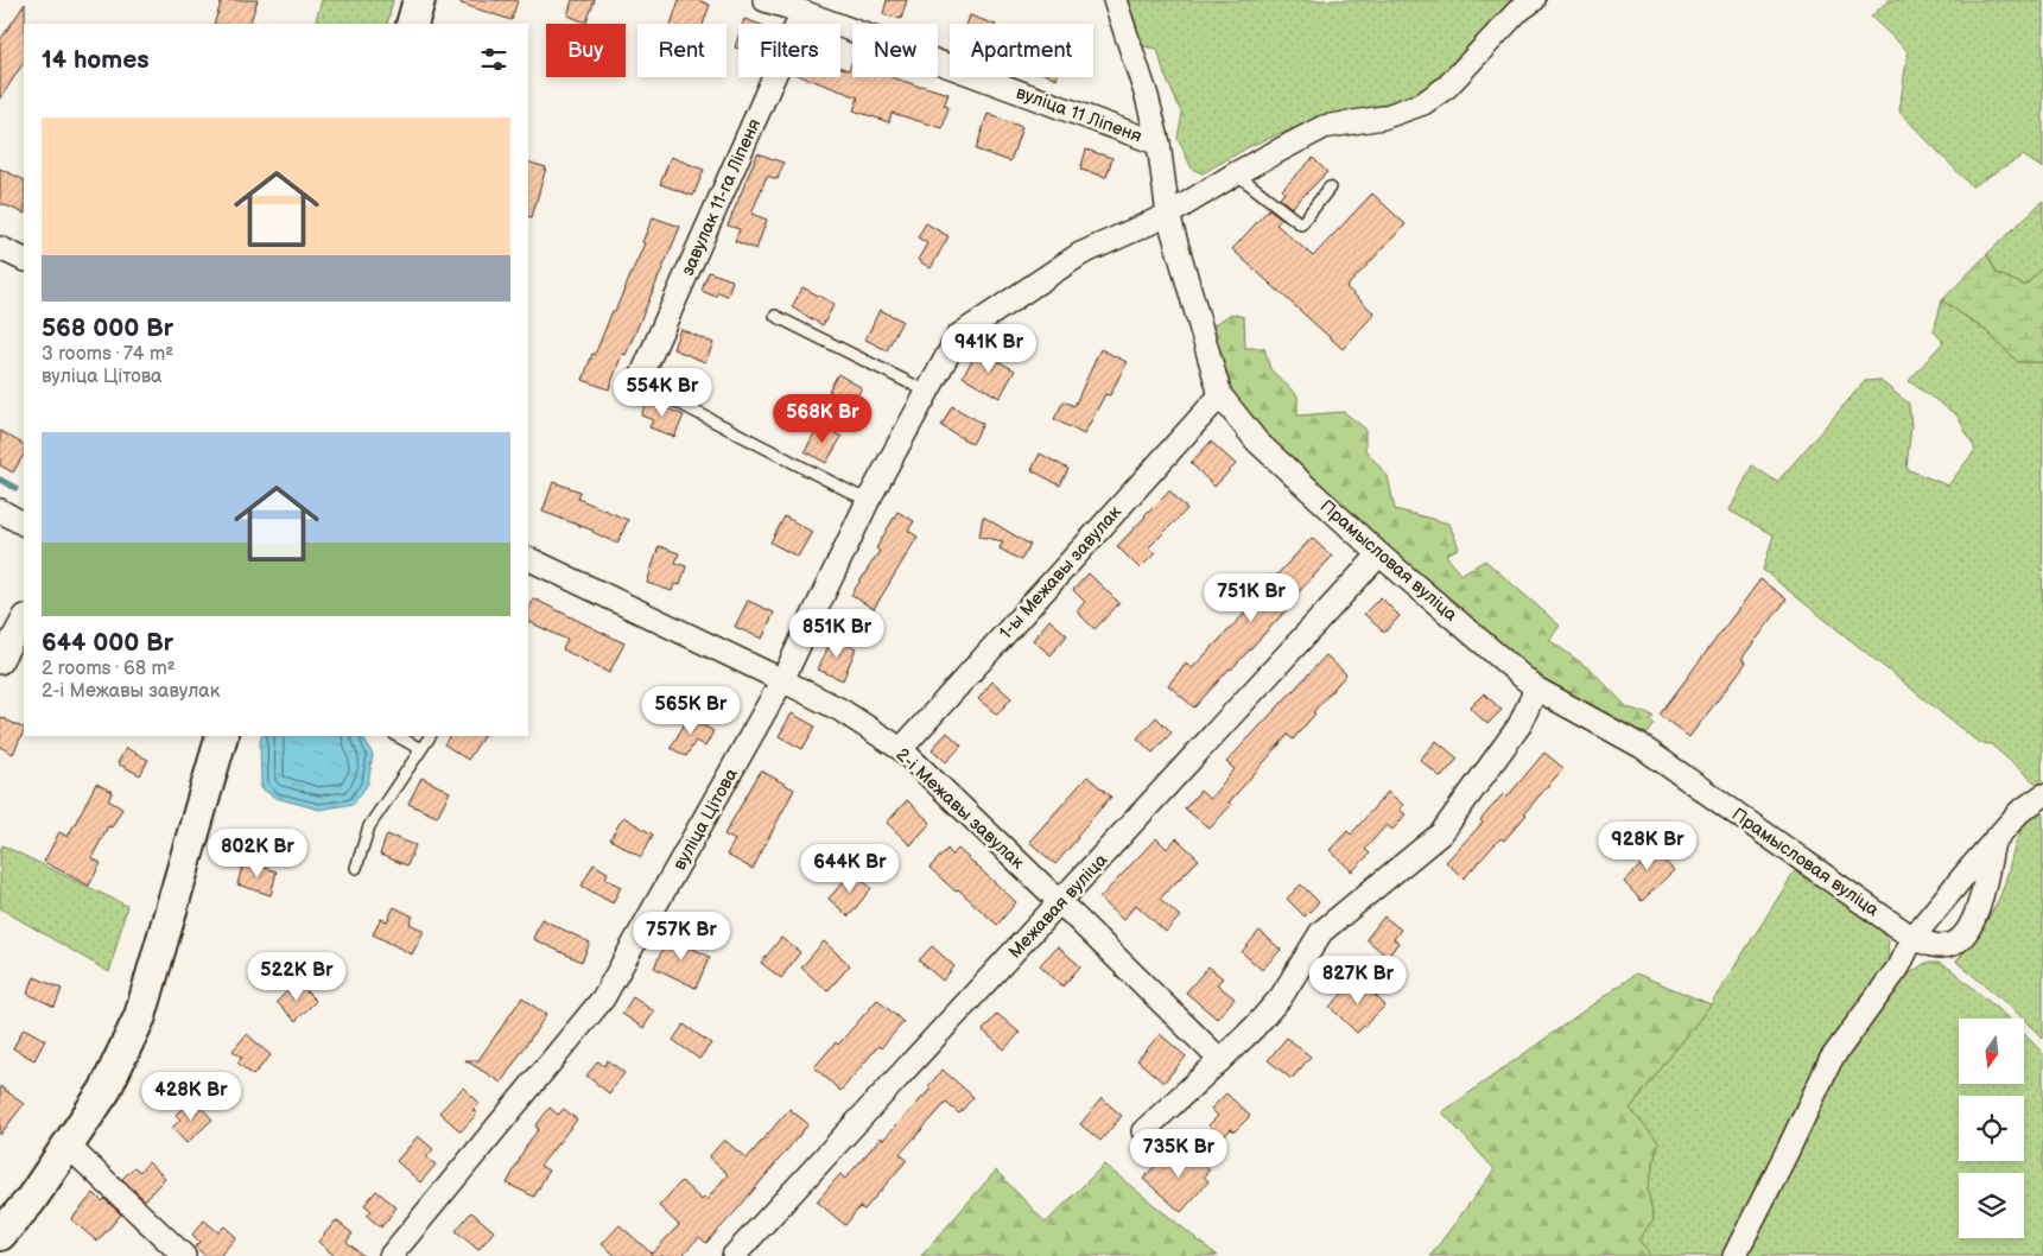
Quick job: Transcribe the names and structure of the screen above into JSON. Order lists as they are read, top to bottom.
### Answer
{
  "streets": {
    "street": [
      "вуліца 11 Ліпеня",
      "завулак 11-га Ліпеня",
      "Прамысловая вуліца",
      "1-ы Межавы завулак",
      "2-і Межавы завулак",
      "вуліца Цітова",
      "Межавая вуліца"
    ]
  },
  "crossings": [
    ["вуліца 11 Ліпеня", "завулак 11-га Ліпеня"],
    ["вуліца 11 Ліпеня", "Прамысловая вуліца"],
    ["Прамысловая вуліца", "1-ы Межавы завулак"],
    ["Прамысловая вуліца", "вуліца Цітова"],
    ["Прамысловая вуліца", "Межавая вуліца"],
    ["1-ы Межавы завулак", "2-і Межавы завулак"],
    ["2-і Межавы завулак", "вуліца Цітова"],
    ["2-і Межавы завулак", "Межавая вуліца"]
  ],
  "north": "bottom",
  "page": {
    "chip": [
      "Buy",
      "Rent",
      "Filters",
      "New",
      "Apartment"
    ],
    "heading": "14 homes",
    "list": [
      {
        "name": "568 000 Br",
        "note": "3 rooms · 74 m² · вуліца Цітова"
      },
      {
        "name": "644 000 Br",
        "note": "2 rooms · 68 m² · 2-і Межавы завулак"
      }
    ],
    "price": [
      "941K Br",
      "554K Br",
      "568K Br",
      "751K Br",
      "851K Br",
      "565K Br",
      "928K Br",
      "802K Br",
      "644K Br",
      "757K Br",
      "522K Br",
      "827K Br",
      "428K Br",
      "735K Br"
    ]
  }
}
